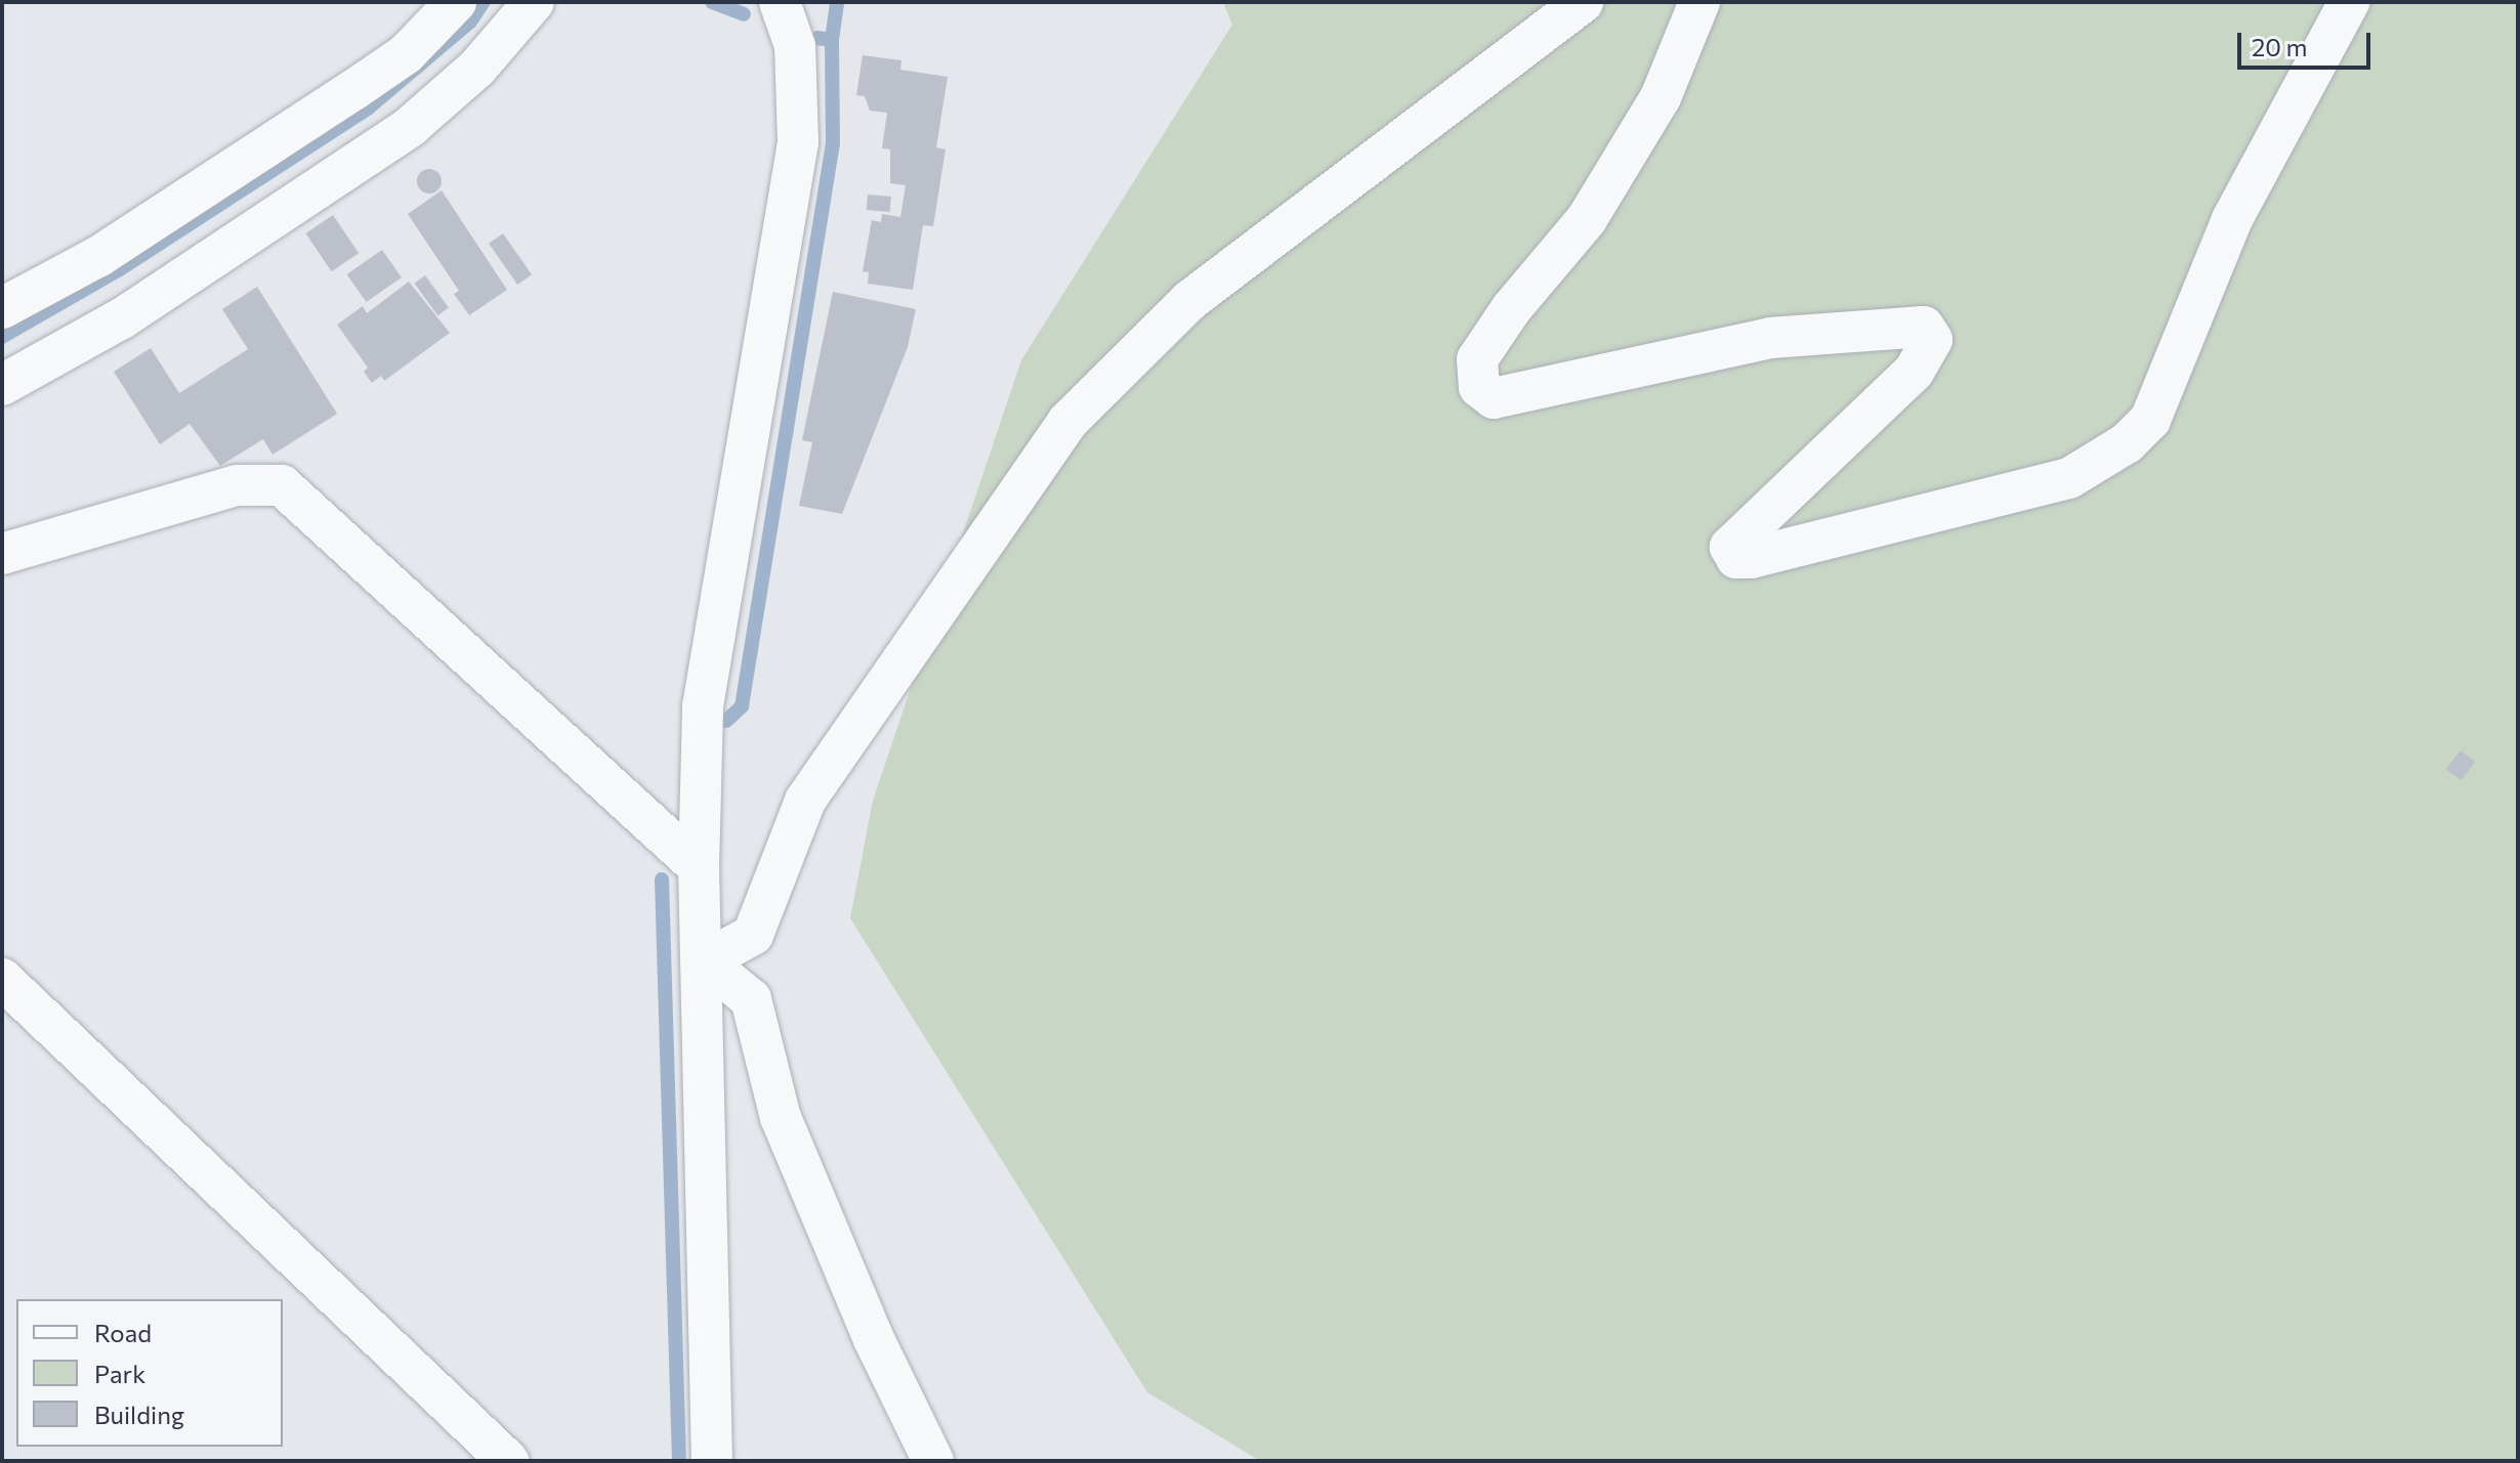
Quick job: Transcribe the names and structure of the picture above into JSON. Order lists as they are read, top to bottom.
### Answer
{
  "legend": ["Road", "Park", "Building"],
  "scale_bar": "20 m"
}
